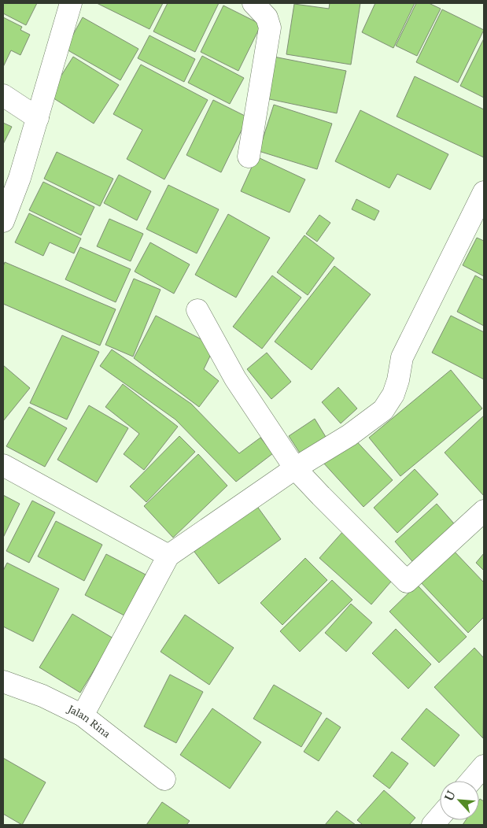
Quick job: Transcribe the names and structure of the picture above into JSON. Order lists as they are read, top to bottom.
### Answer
{
  "streets": {
    "street": ["Jalan Rina"]
  },
  "north": "top left"
}
